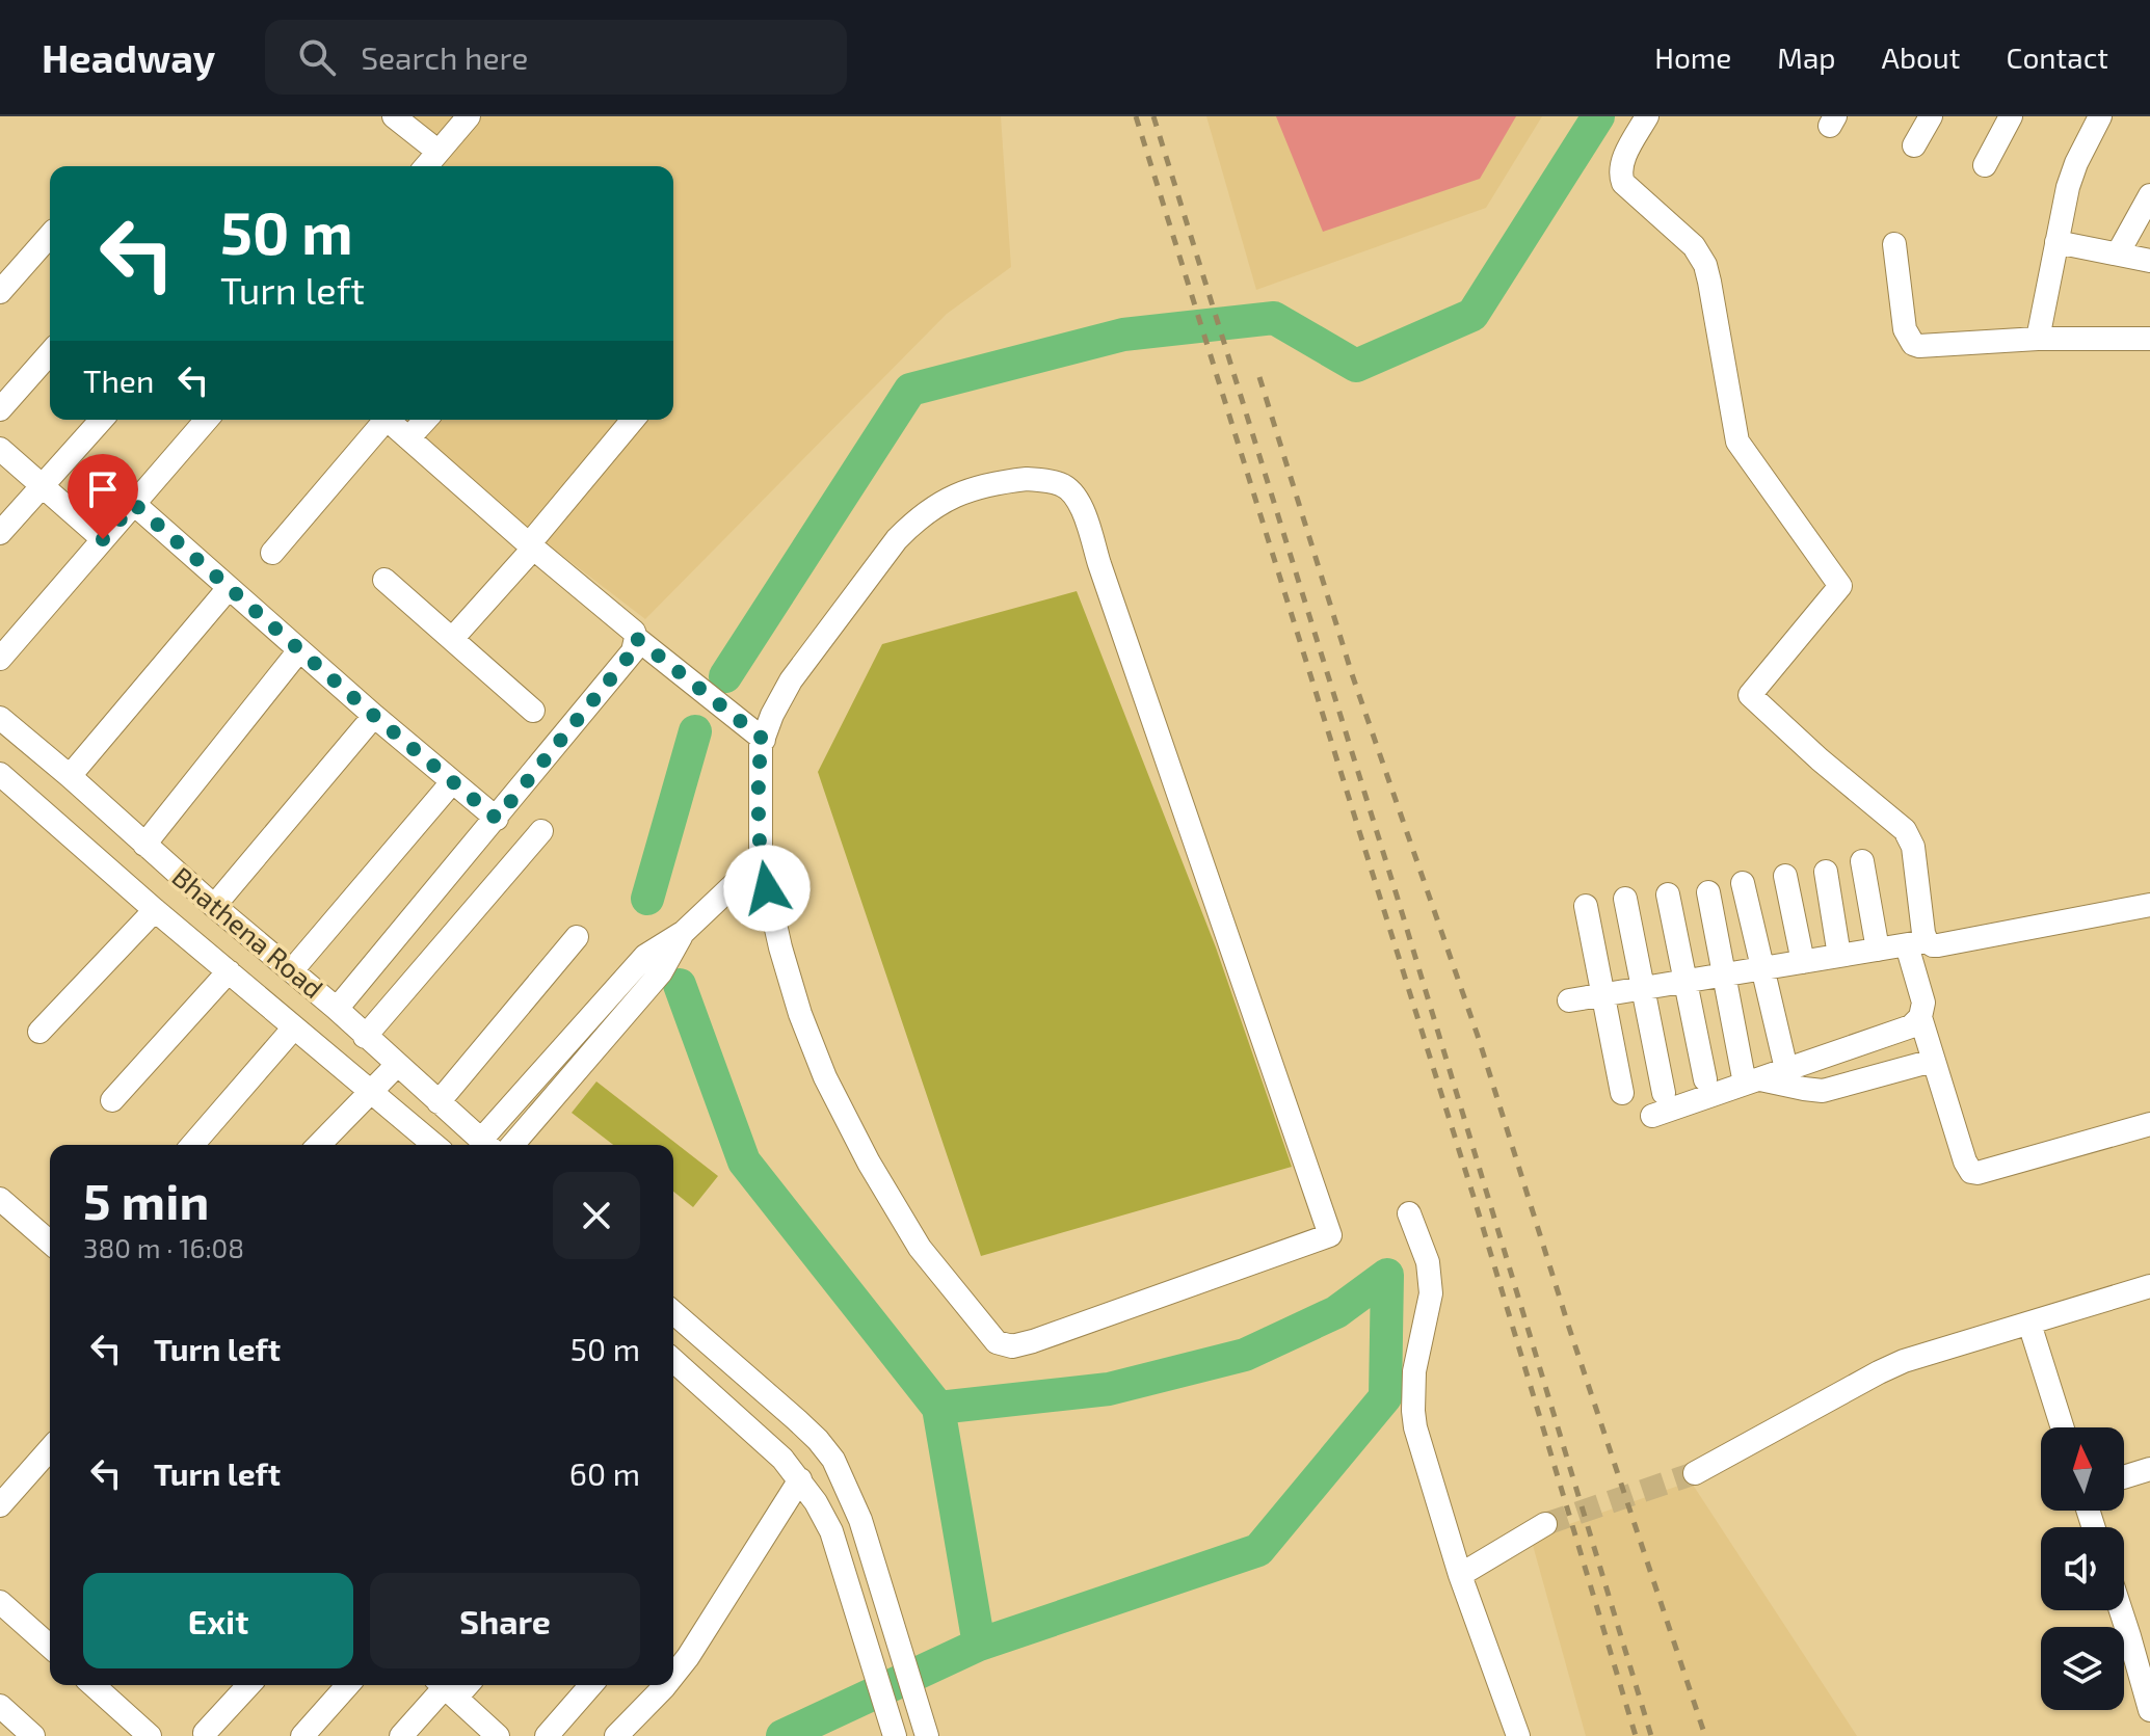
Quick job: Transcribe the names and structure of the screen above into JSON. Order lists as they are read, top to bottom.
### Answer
{
  "streets": {
    "street": ["Bhathena Road"]
  },
  "north": "top",
  "page": {
    "header": "Headway",
    "search": "Search here",
    "nav": [
      "Home",
      "Map",
      "About",
      "Contact"
    ],
    "turn": ["50 m", "Turn left"],
    "then": "Then",
    "heading": ["5 min", "380 m · 16:08"],
    "list": [
      {
        "name": "Turn left",
        "value": "50 m"
      },
      {
        "name": "Turn left",
        "value": "60 m"
      }
    ],
    "buttons": ["Exit", "Share"]
  }
}
